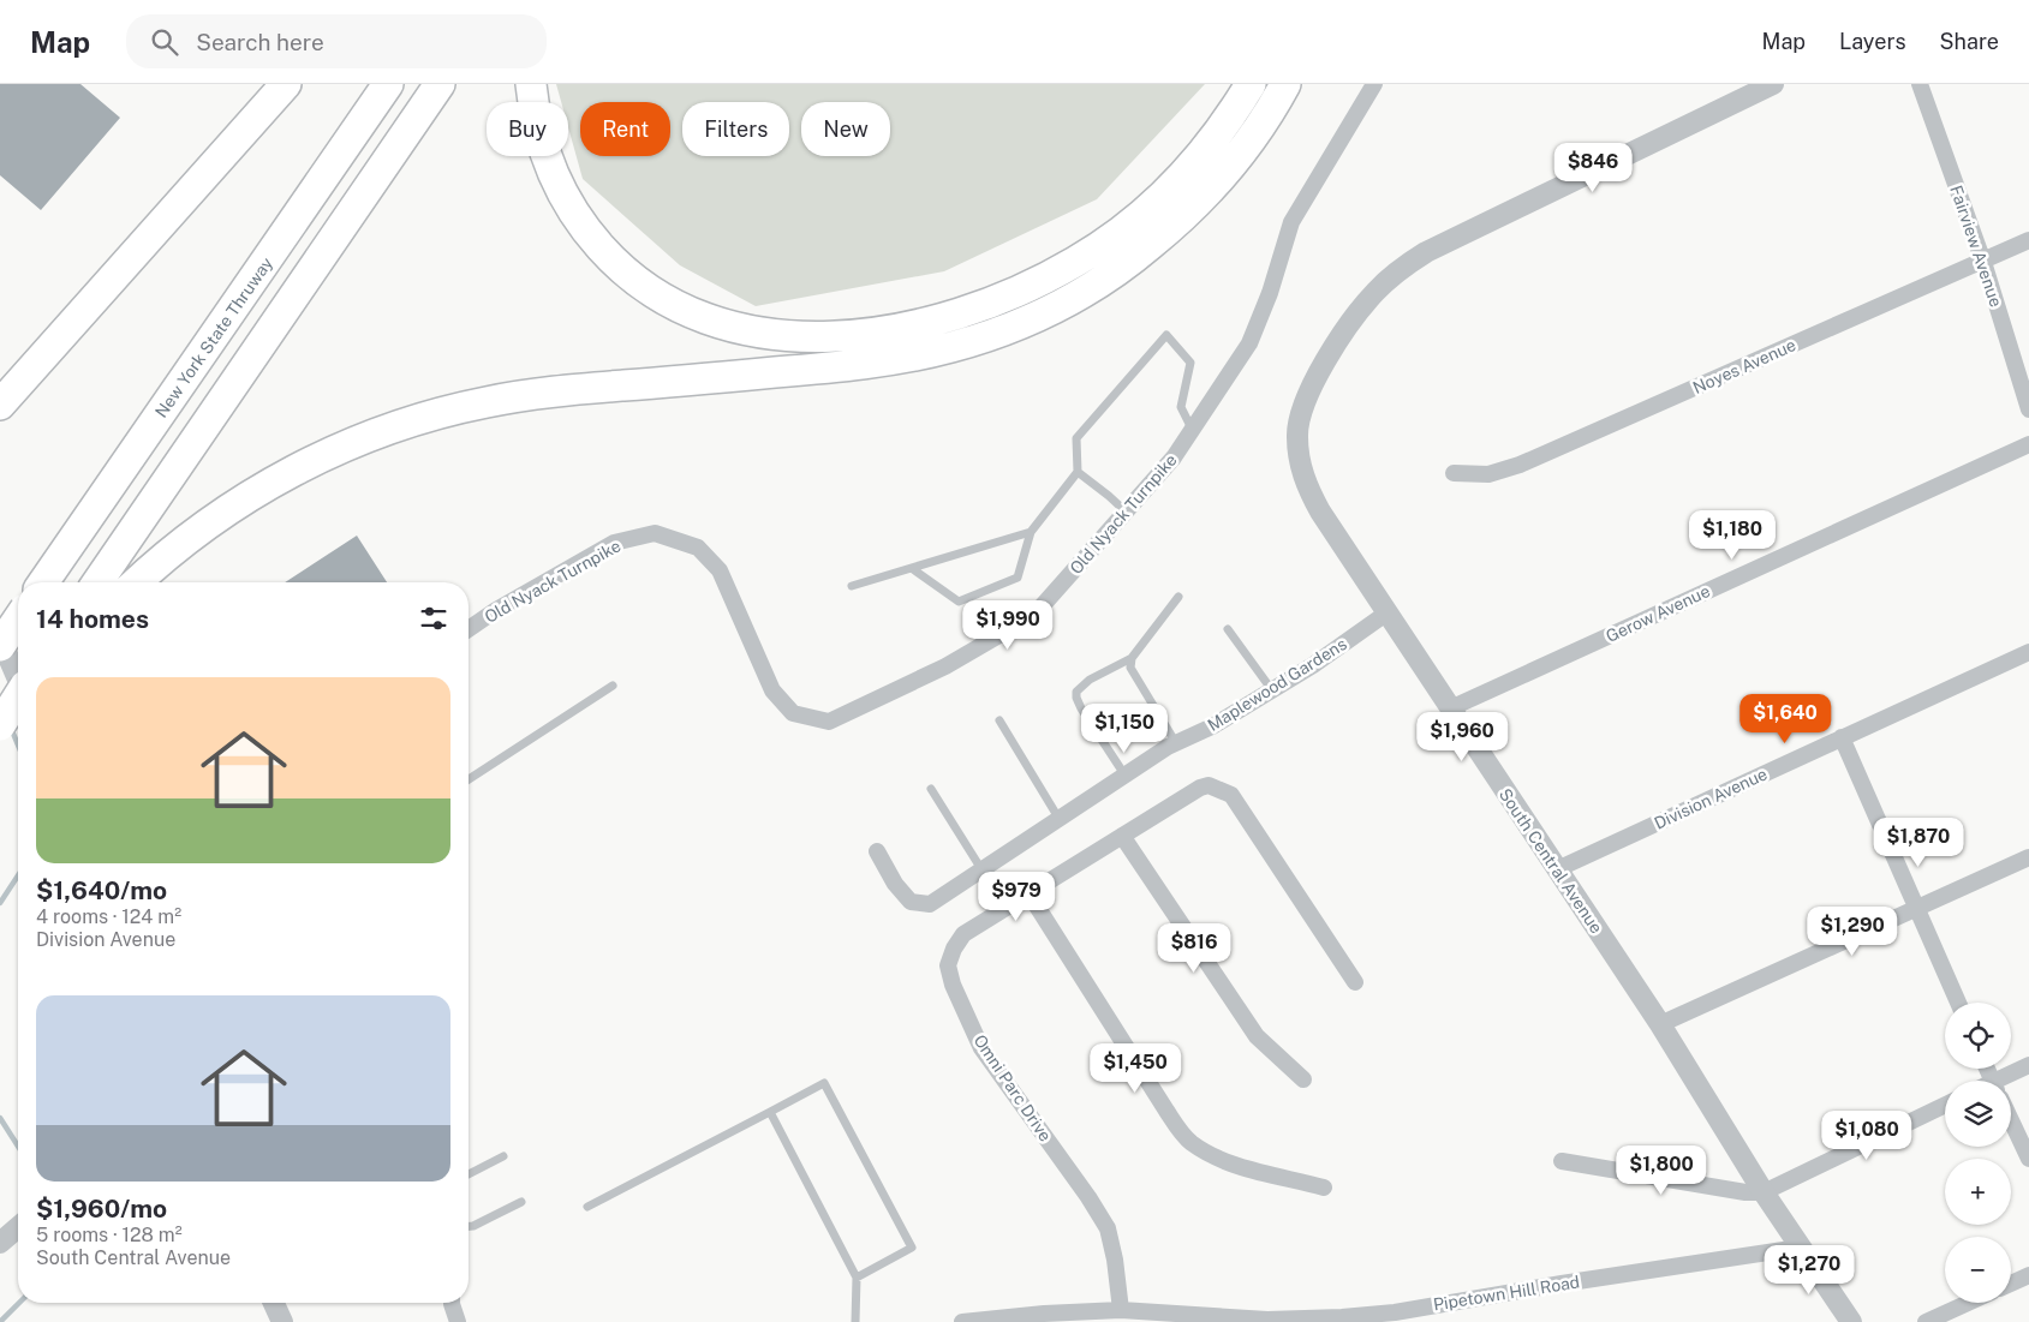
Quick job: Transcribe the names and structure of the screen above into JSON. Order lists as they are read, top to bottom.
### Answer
{
  "streets": {
    "highway": ["New York State Thruway"],
    "street": [
      "Fairview Avenue",
      "Noyes Avenue",
      "Old Nyack Turnpike",
      "Gerow Avenue",
      "Maplewood Gardens",
      "Division Avenue",
      "South Central Avenue",
      "Omni Parc Drive",
      "Pipetown Hill Road"
    ]
  },
  "crossings": [
    ["Fairview Avenue", "Noyes Avenue"],
    ["Gerow Avenue", "South Central Avenue"],
    ["Maplewood Gardens", "South Central Avenue"],
    ["Division Avenue", "South Central Avenue"],
    ["South Central Avenue", "Pipetown Hill Road"],
    ["Omni Parc Drive", "Pipetown Hill Road"]
  ],
  "page": {
    "header": "Map",
    "search": "Search here",
    "nav": ["Map", "Layers", "Share"],
    "chip": [
      "Buy",
      "Rent",
      "Filters",
      "New"
    ],
    "price": [
      "$846",
      "$1,180",
      "$1,990",
      "$1,640",
      "$1,150",
      "$1,960",
      "$1,870",
      "$979",
      "$1,290",
      "$816",
      "$1,450",
      "$1,080",
      "$1,800",
      "$1,270"
    ],
    "heading": "14 homes",
    "list": [
      {
        "name": "$1,640/mo",
        "note": "4 rooms · 124 m² · Division Avenue"
      },
      {
        "name": "$1,960/mo",
        "note": "5 rooms · 128 m² · South Central Avenue"
      }
    ],
    "map_buttons": ["+", "−"]
  }
}
